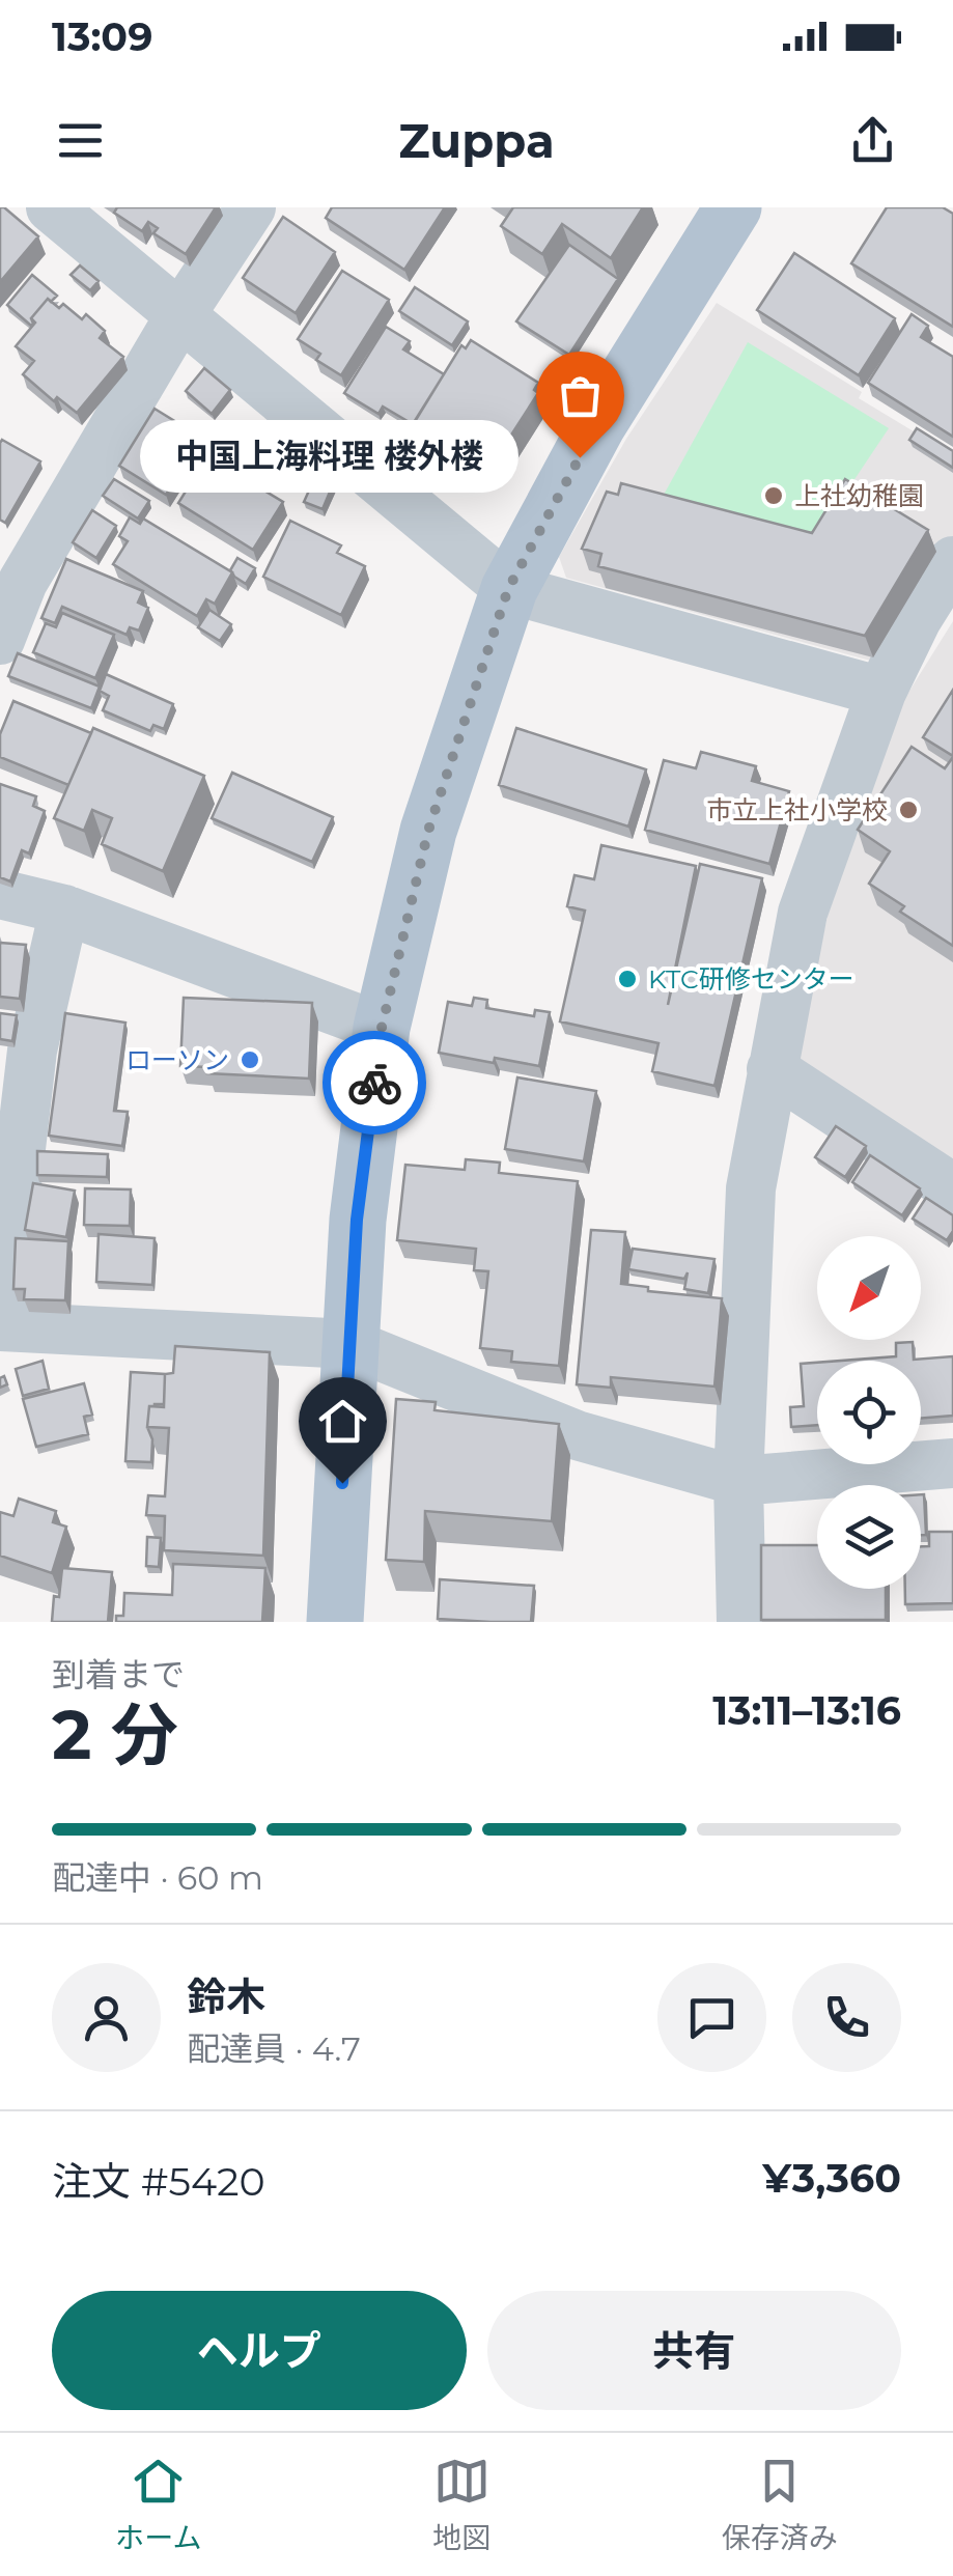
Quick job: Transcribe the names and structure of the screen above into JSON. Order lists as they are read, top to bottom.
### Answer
{
  "places": [
    "中国上海料理 楼外楼",
    "上社幼稚園",
    "市立上社小学校",
    "KTC研修センター",
    "ローソン"
  ],
  "north": "bottom left",
  "page": {
    "status": "13:09",
    "header": "Zuppa",
    "bubble": "中国上海料理 楼外楼",
    "heading": ["2 分", "到着まで", "13:11–13:16"],
    "panel": [
      "鈴木",
      "配達員 · 4.7",
      "注文 #5420",
      "¥3,360"
    ],
    "bar": "配達中 · 60 m",
    "buttons": ["ヘルプ", "共有"],
    "tabs": ["ホーム", "地図", "保存済み"]
  }
}
